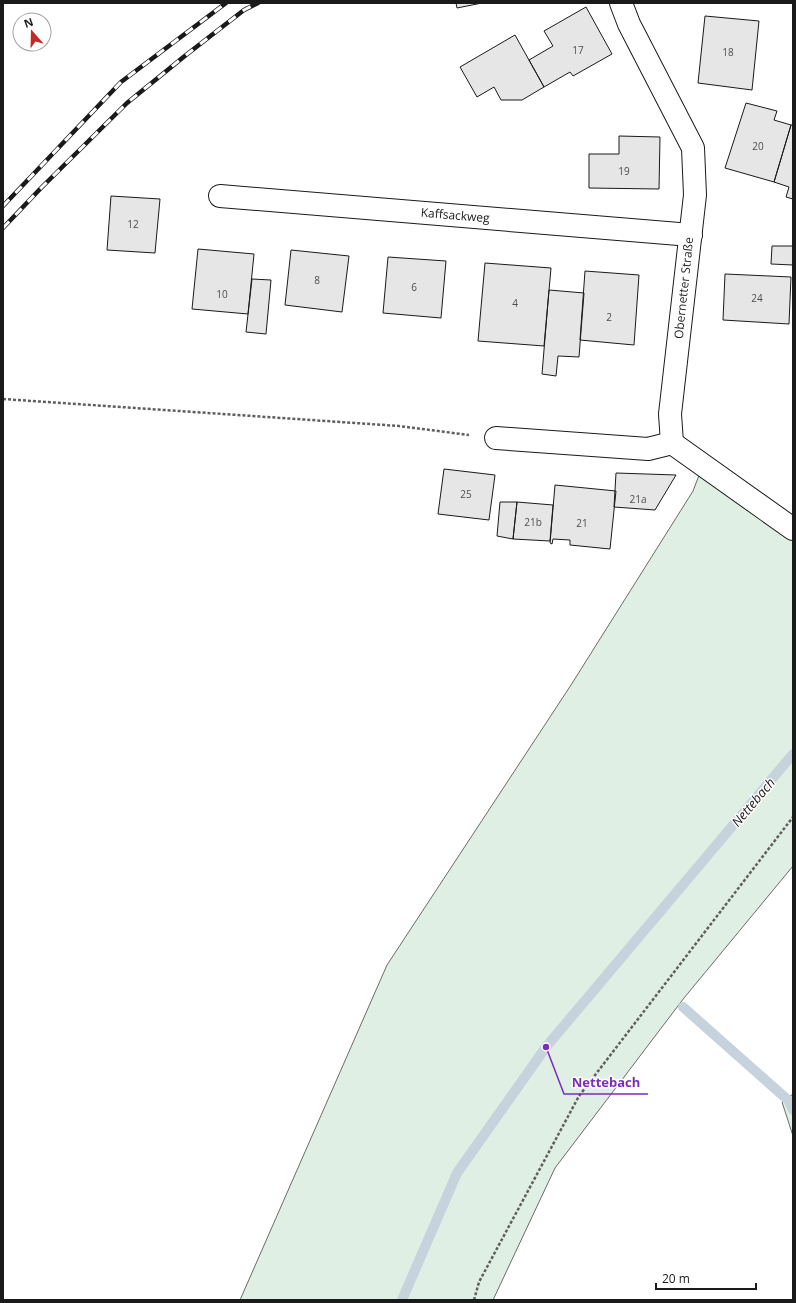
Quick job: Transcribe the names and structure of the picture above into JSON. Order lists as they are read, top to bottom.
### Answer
{
  "streets": {
    "street": ["Kaffsackweg", "Obernetter Straße"]
  },
  "crossings": [
    ["Kaffsackweg", "Obernetter Straße"]
  ],
  "water": ["Nettebach"],
  "places": ["Nettebach"],
  "house_numbers": [
    "17",
    "18",
    "20",
    "19",
    "12",
    "8",
    "6",
    "10",
    "24",
    "4",
    "2",
    "25",
    "21a",
    "21b",
    "21"
  ],
  "scale_bar": "20 m",
  "north": "top"
}
